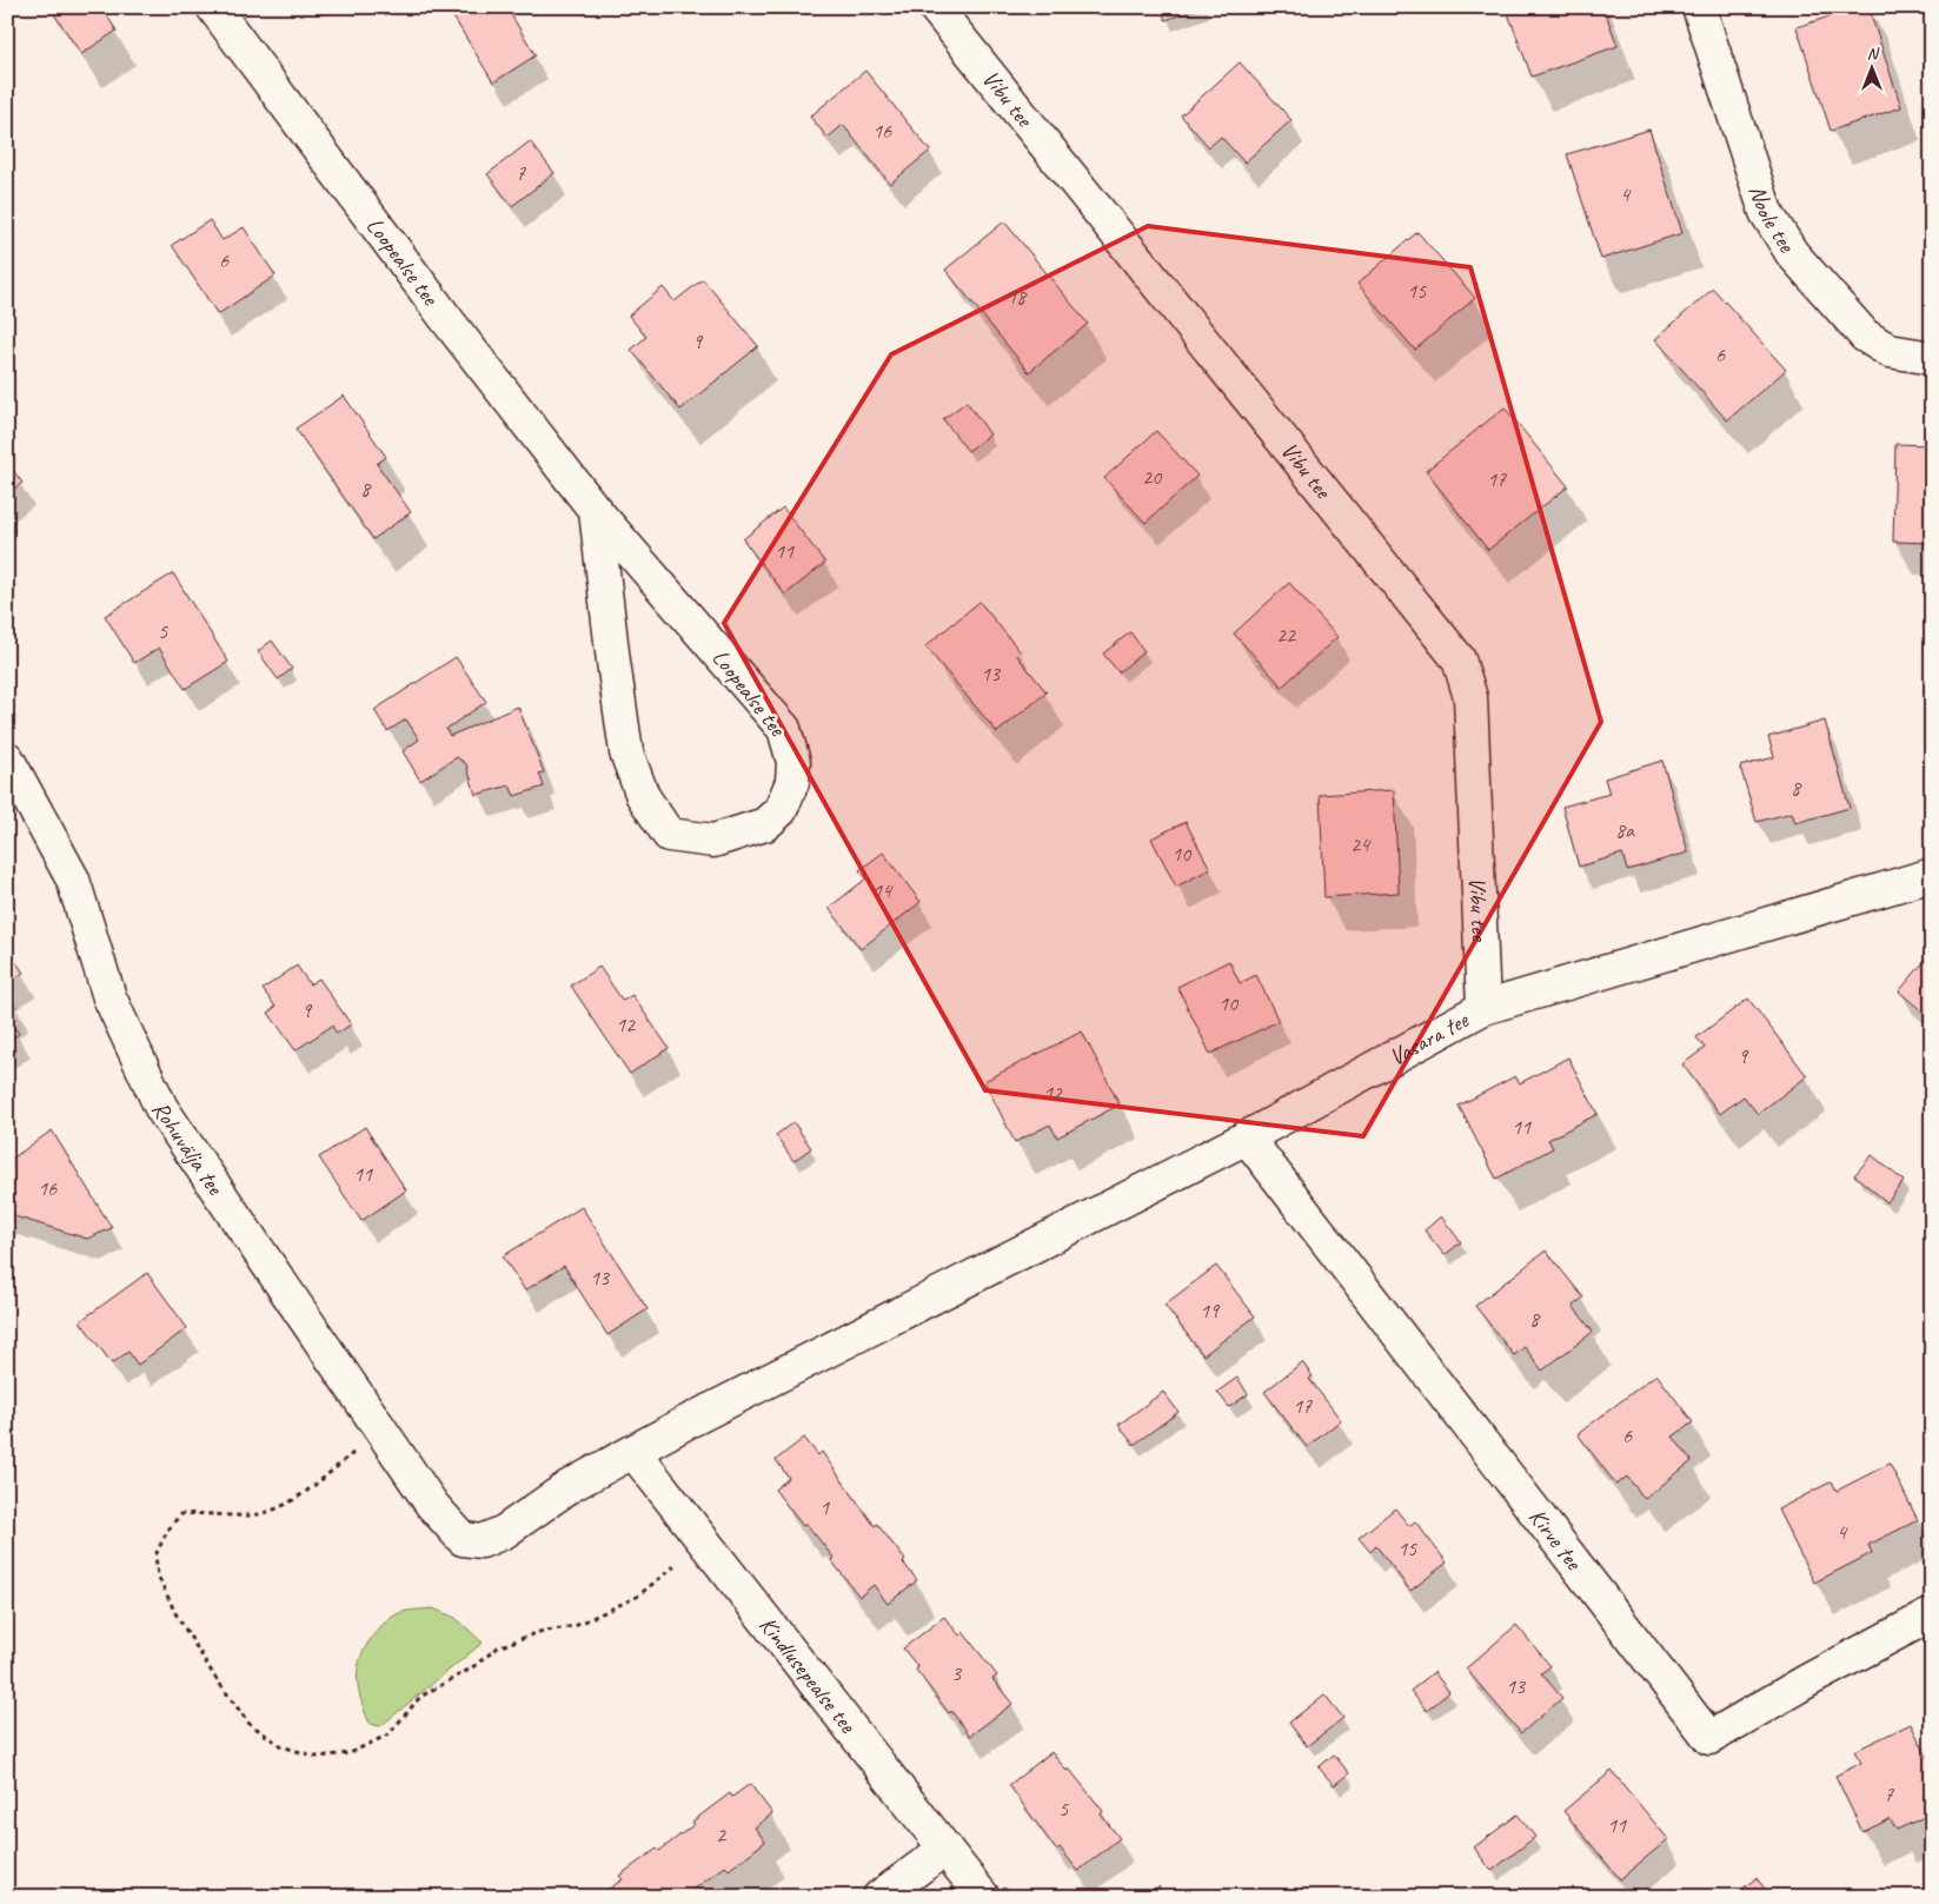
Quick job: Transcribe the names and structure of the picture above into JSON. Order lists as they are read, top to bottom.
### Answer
{
  "streets": {
    "street": [
      "Vibu tee",
      "Noole tee",
      "Loopealse tee",
      "Vasara tee",
      "Rohuvälja tee",
      "Kirve tee",
      "Kindlusepealse tee"
    ]
  },
  "crossings": [
    ["Vibu tee", "Vasara tee"],
    ["Vasara tee", "Rohuvälja tee"],
    ["Vasara tee", "Kirve tee"],
    ["Vasara tee", "Kindlusepealse tee"],
    ["Rohuvälja tee", "Kindlusepealse tee"]
  ],
  "house_numbers": [
    "16",
    "7",
    "4",
    "6",
    "15",
    "18",
    "9",
    "6",
    "20",
    "17",
    "8",
    "11",
    "5",
    "22",
    "13",
    "8",
    "8a",
    "24",
    "10",
    "14",
    "10",
    "9",
    "12",
    "9",
    "12",
    "11",
    "11",
    "16",
    "13",
    "19",
    "8",
    "17",
    "6",
    "1",
    "4",
    "15",
    "3",
    "13",
    "7",
    "5",
    "11",
    "2"
  ],
  "north": "top"
}
